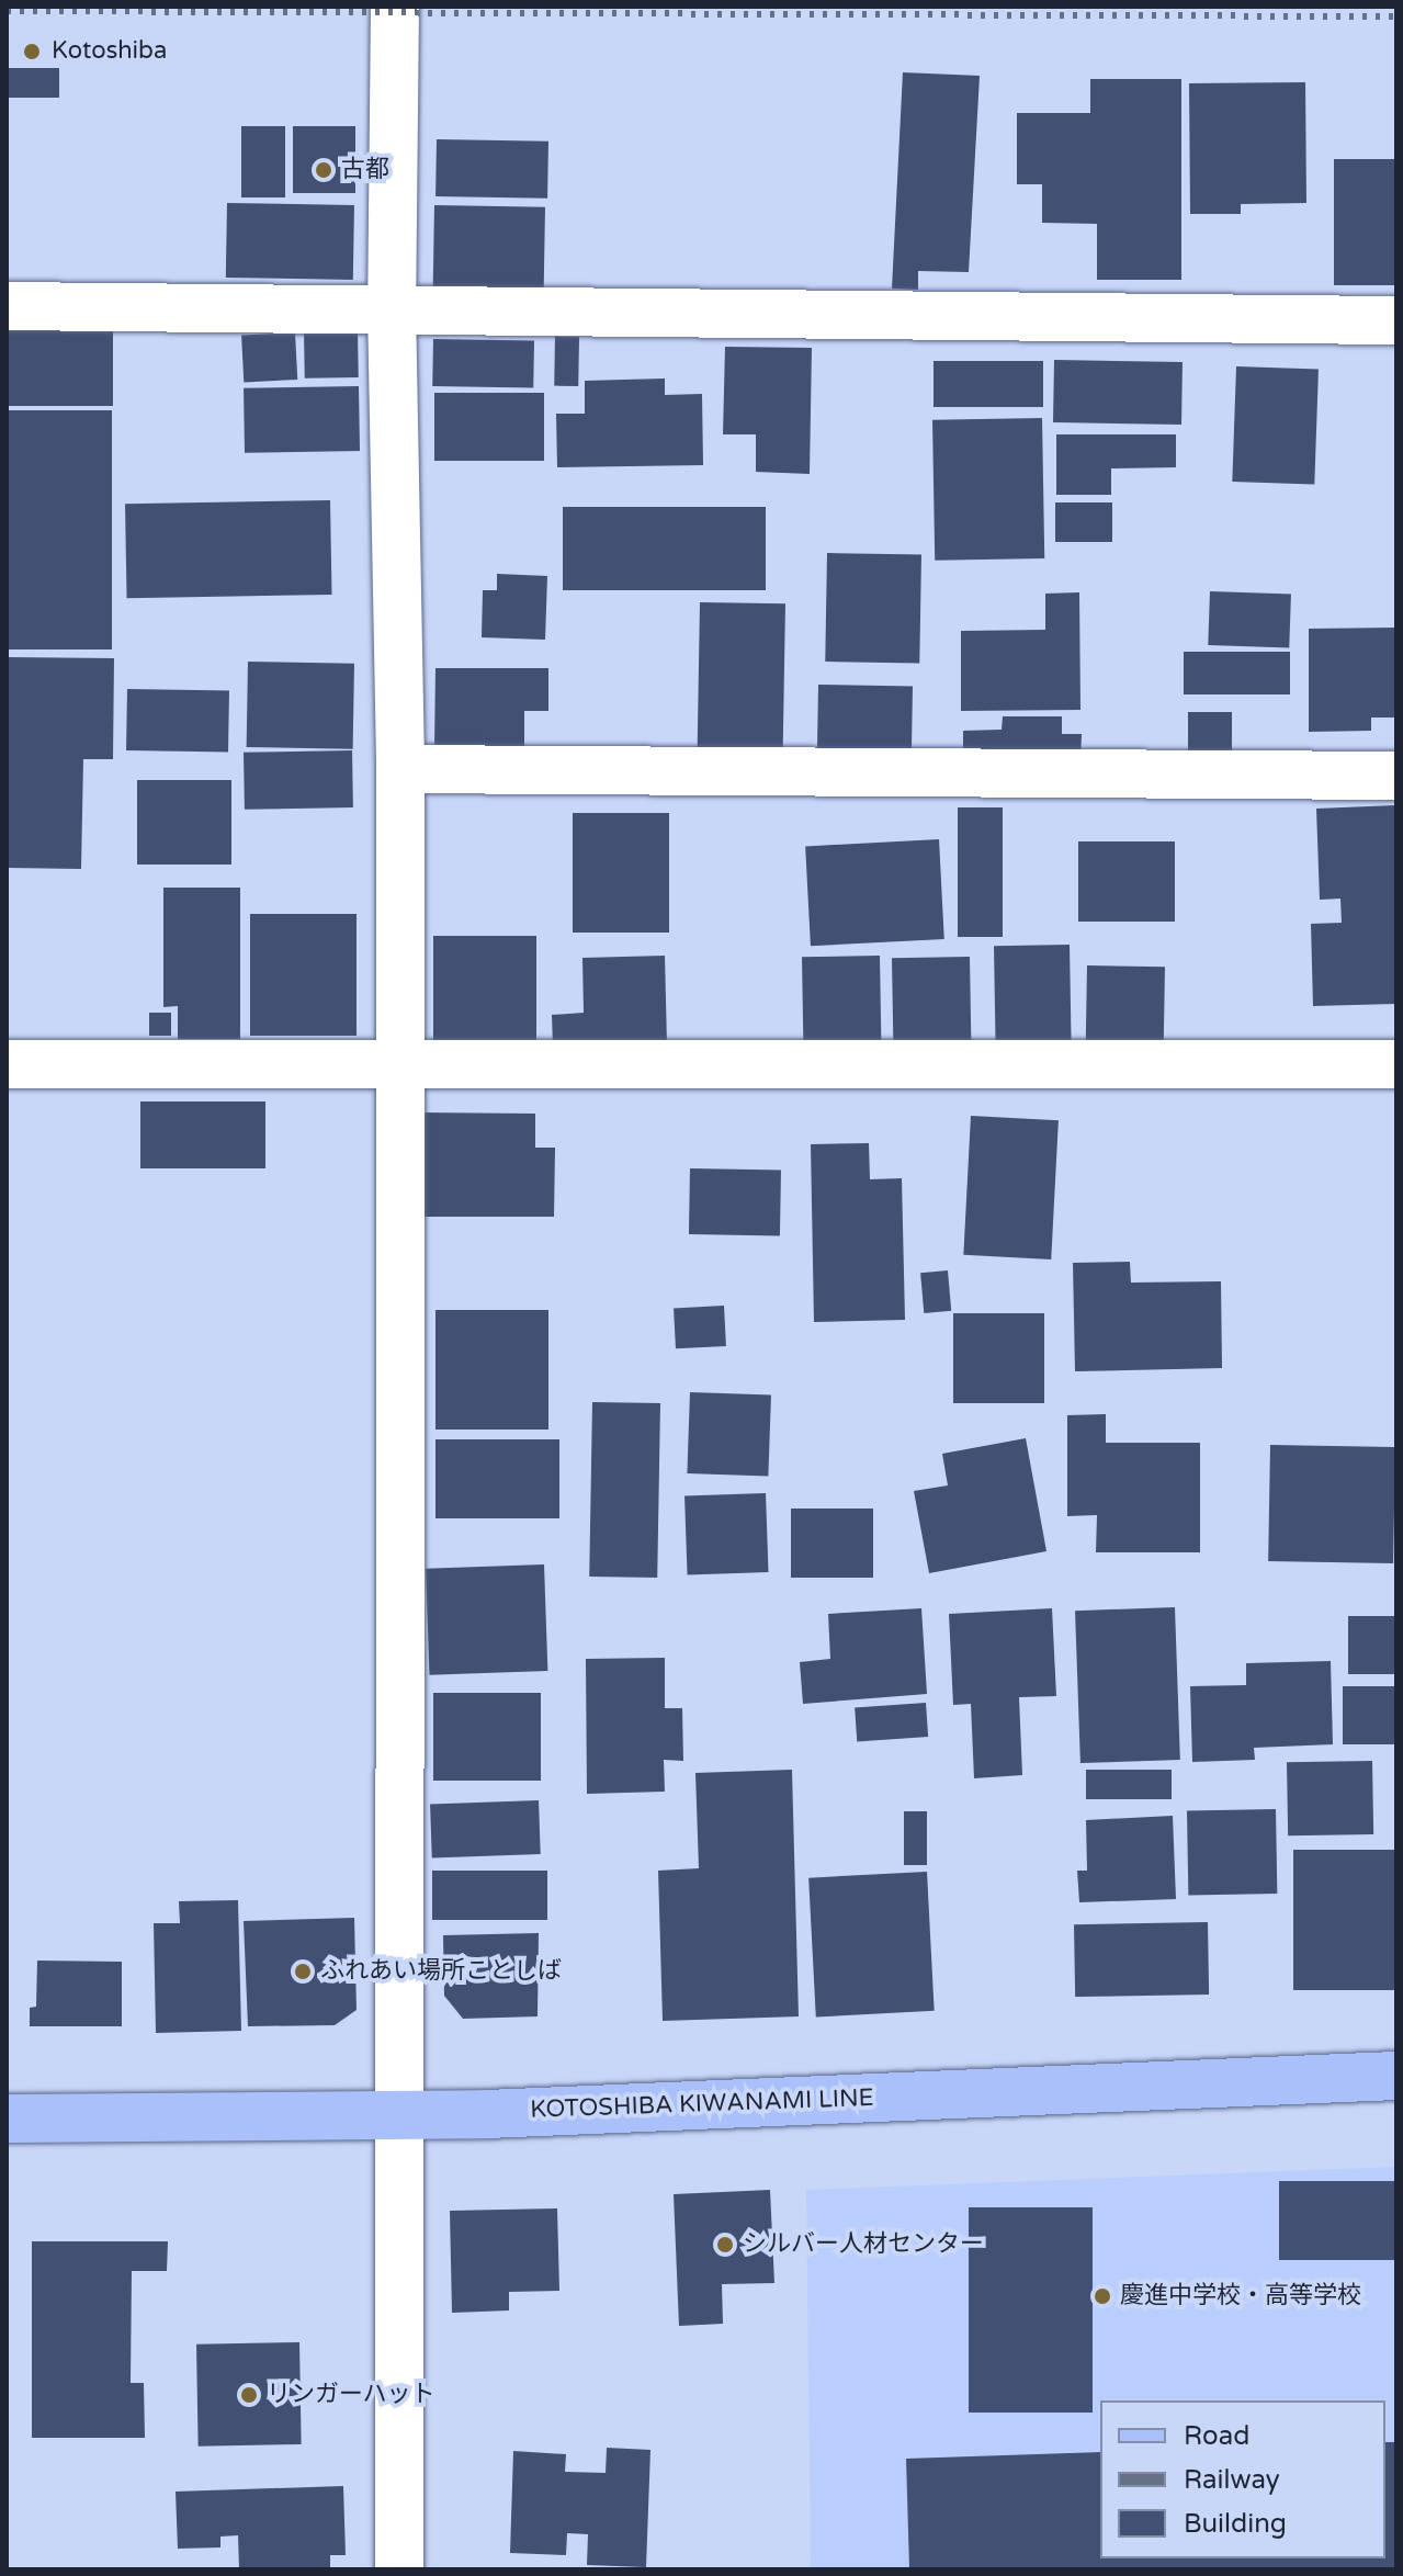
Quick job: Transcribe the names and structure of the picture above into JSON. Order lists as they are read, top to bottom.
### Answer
{
  "streets": {
    "main road": ["KOTOSHIBA KIWANAMI LINE"]
  },
  "places": [
    "Kotoshiba",
    "古都",
    "ふれあい場所ことしば",
    "シルバー人材センター",
    "慶進中学校・高等学校",
    "リンガーハット"
  ],
  "legend": ["Road", "Railway", "Building"]
}
